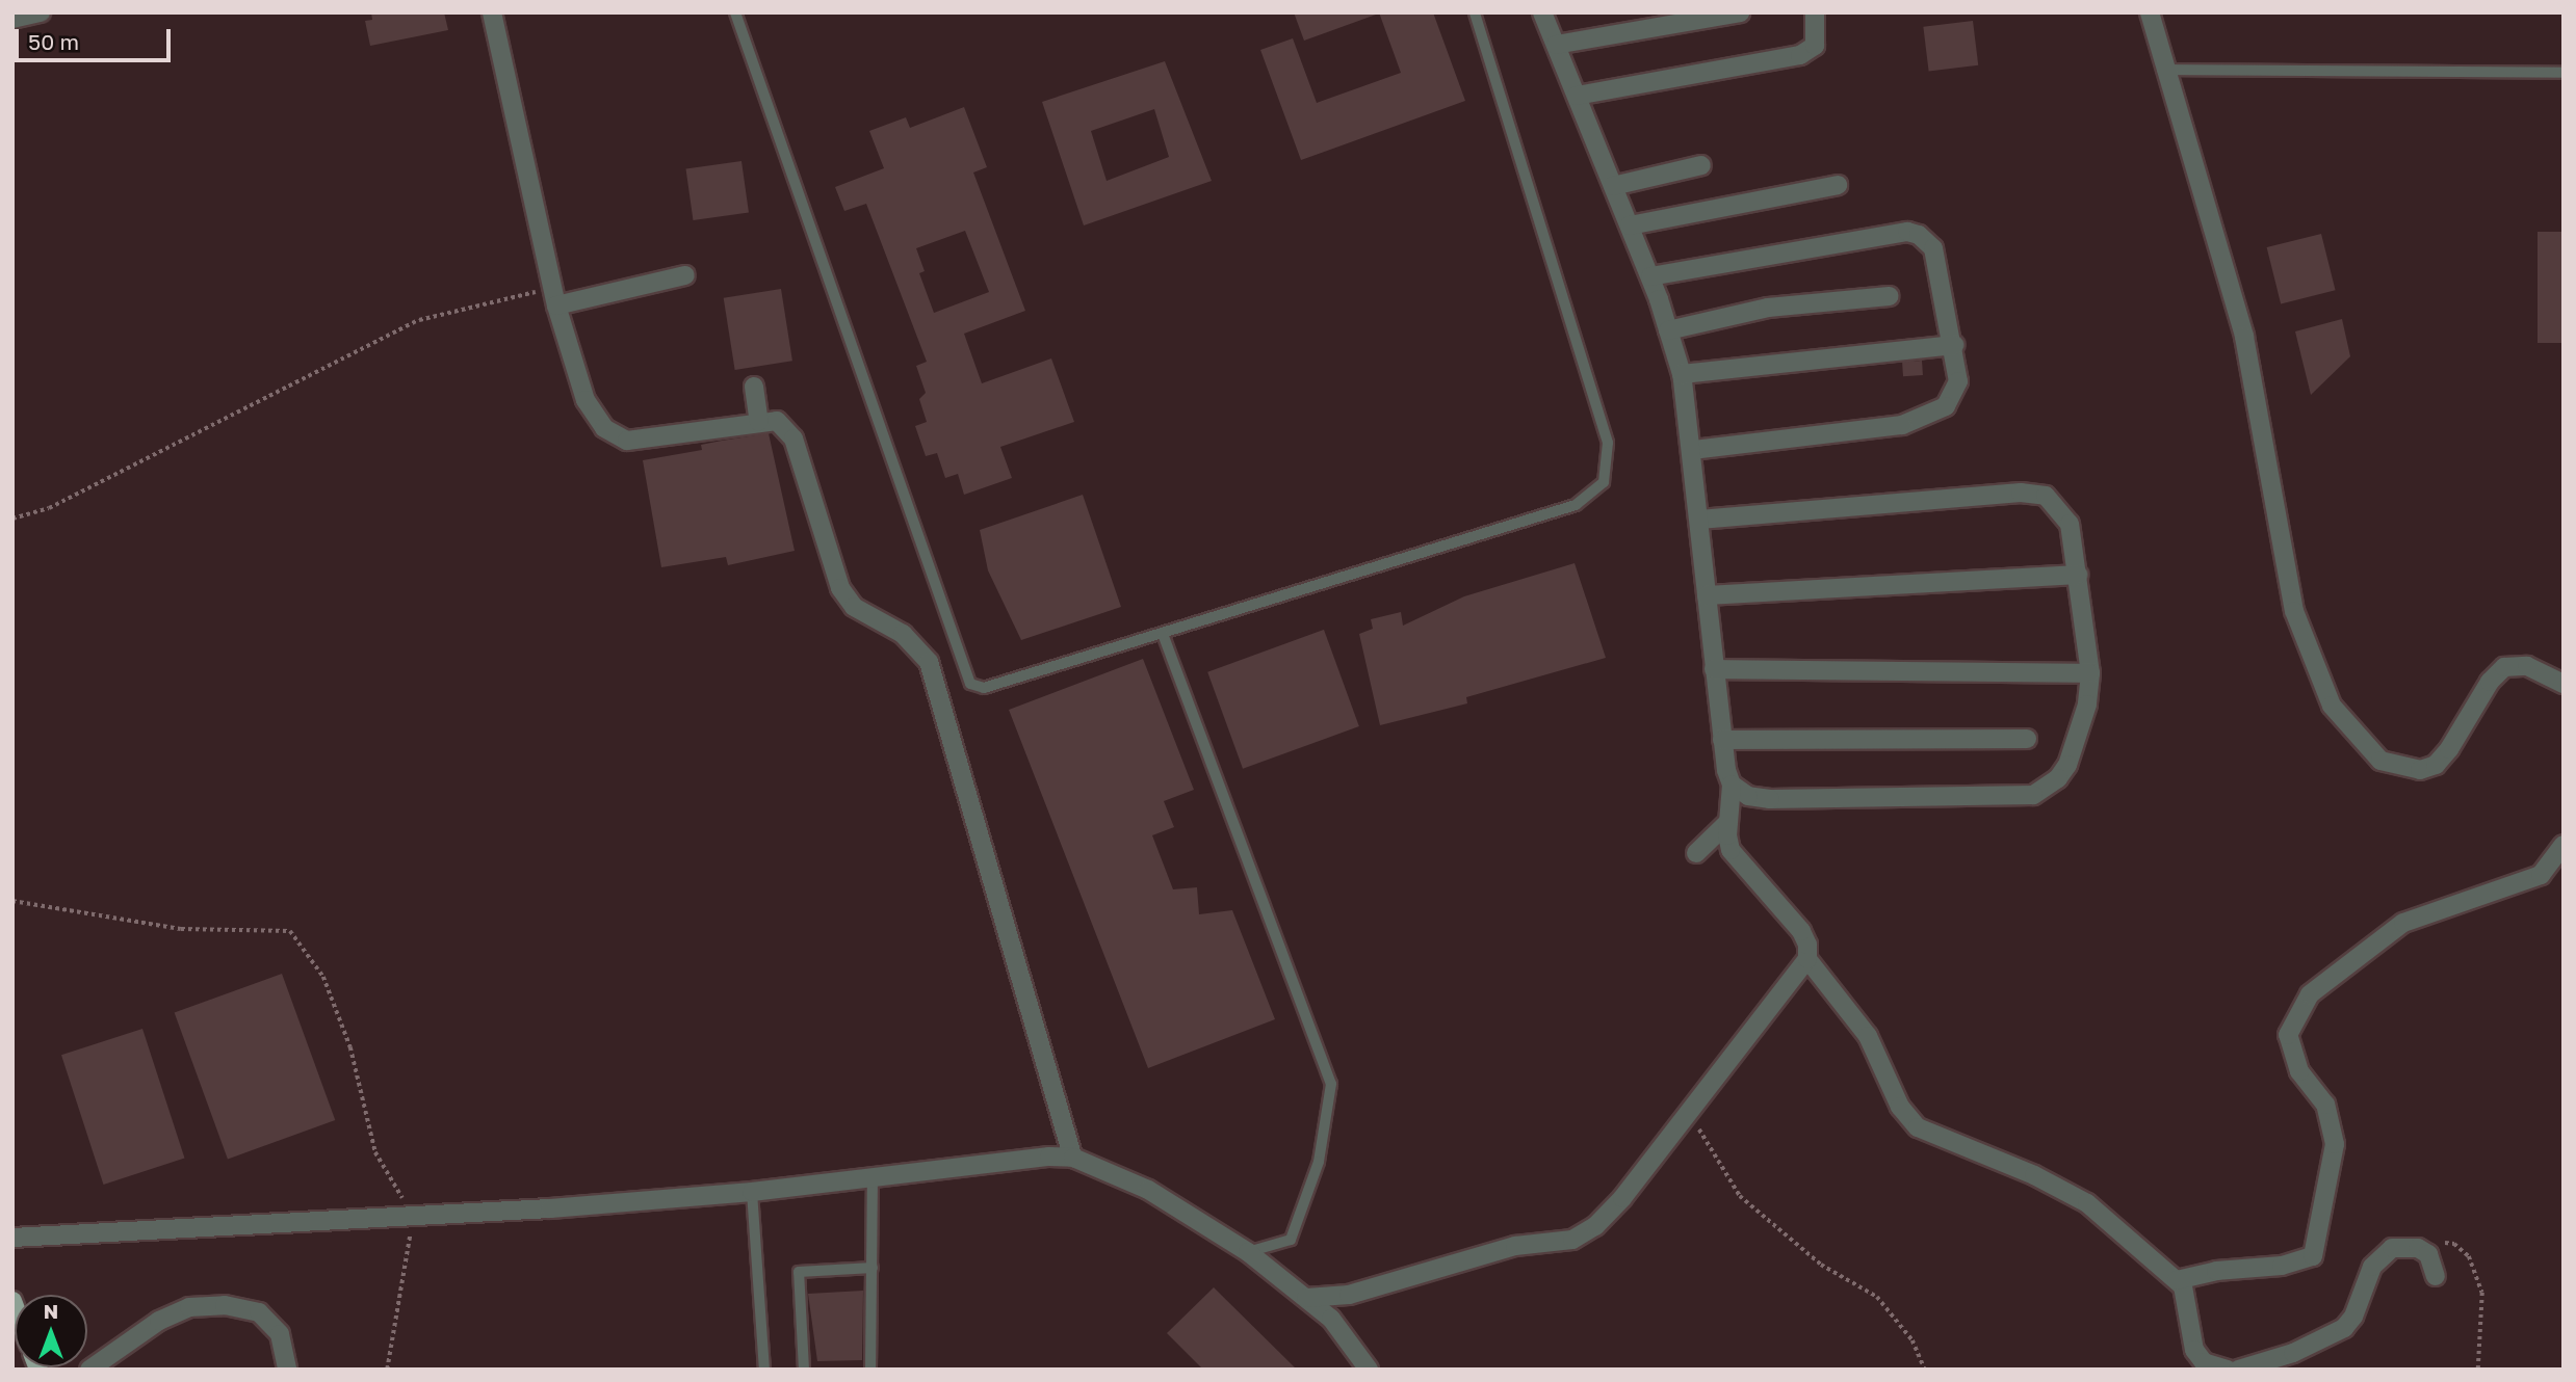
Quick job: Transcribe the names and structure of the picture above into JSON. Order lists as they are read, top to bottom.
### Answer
{
  "scale_bar": "50 m",
  "north": "top"
}
